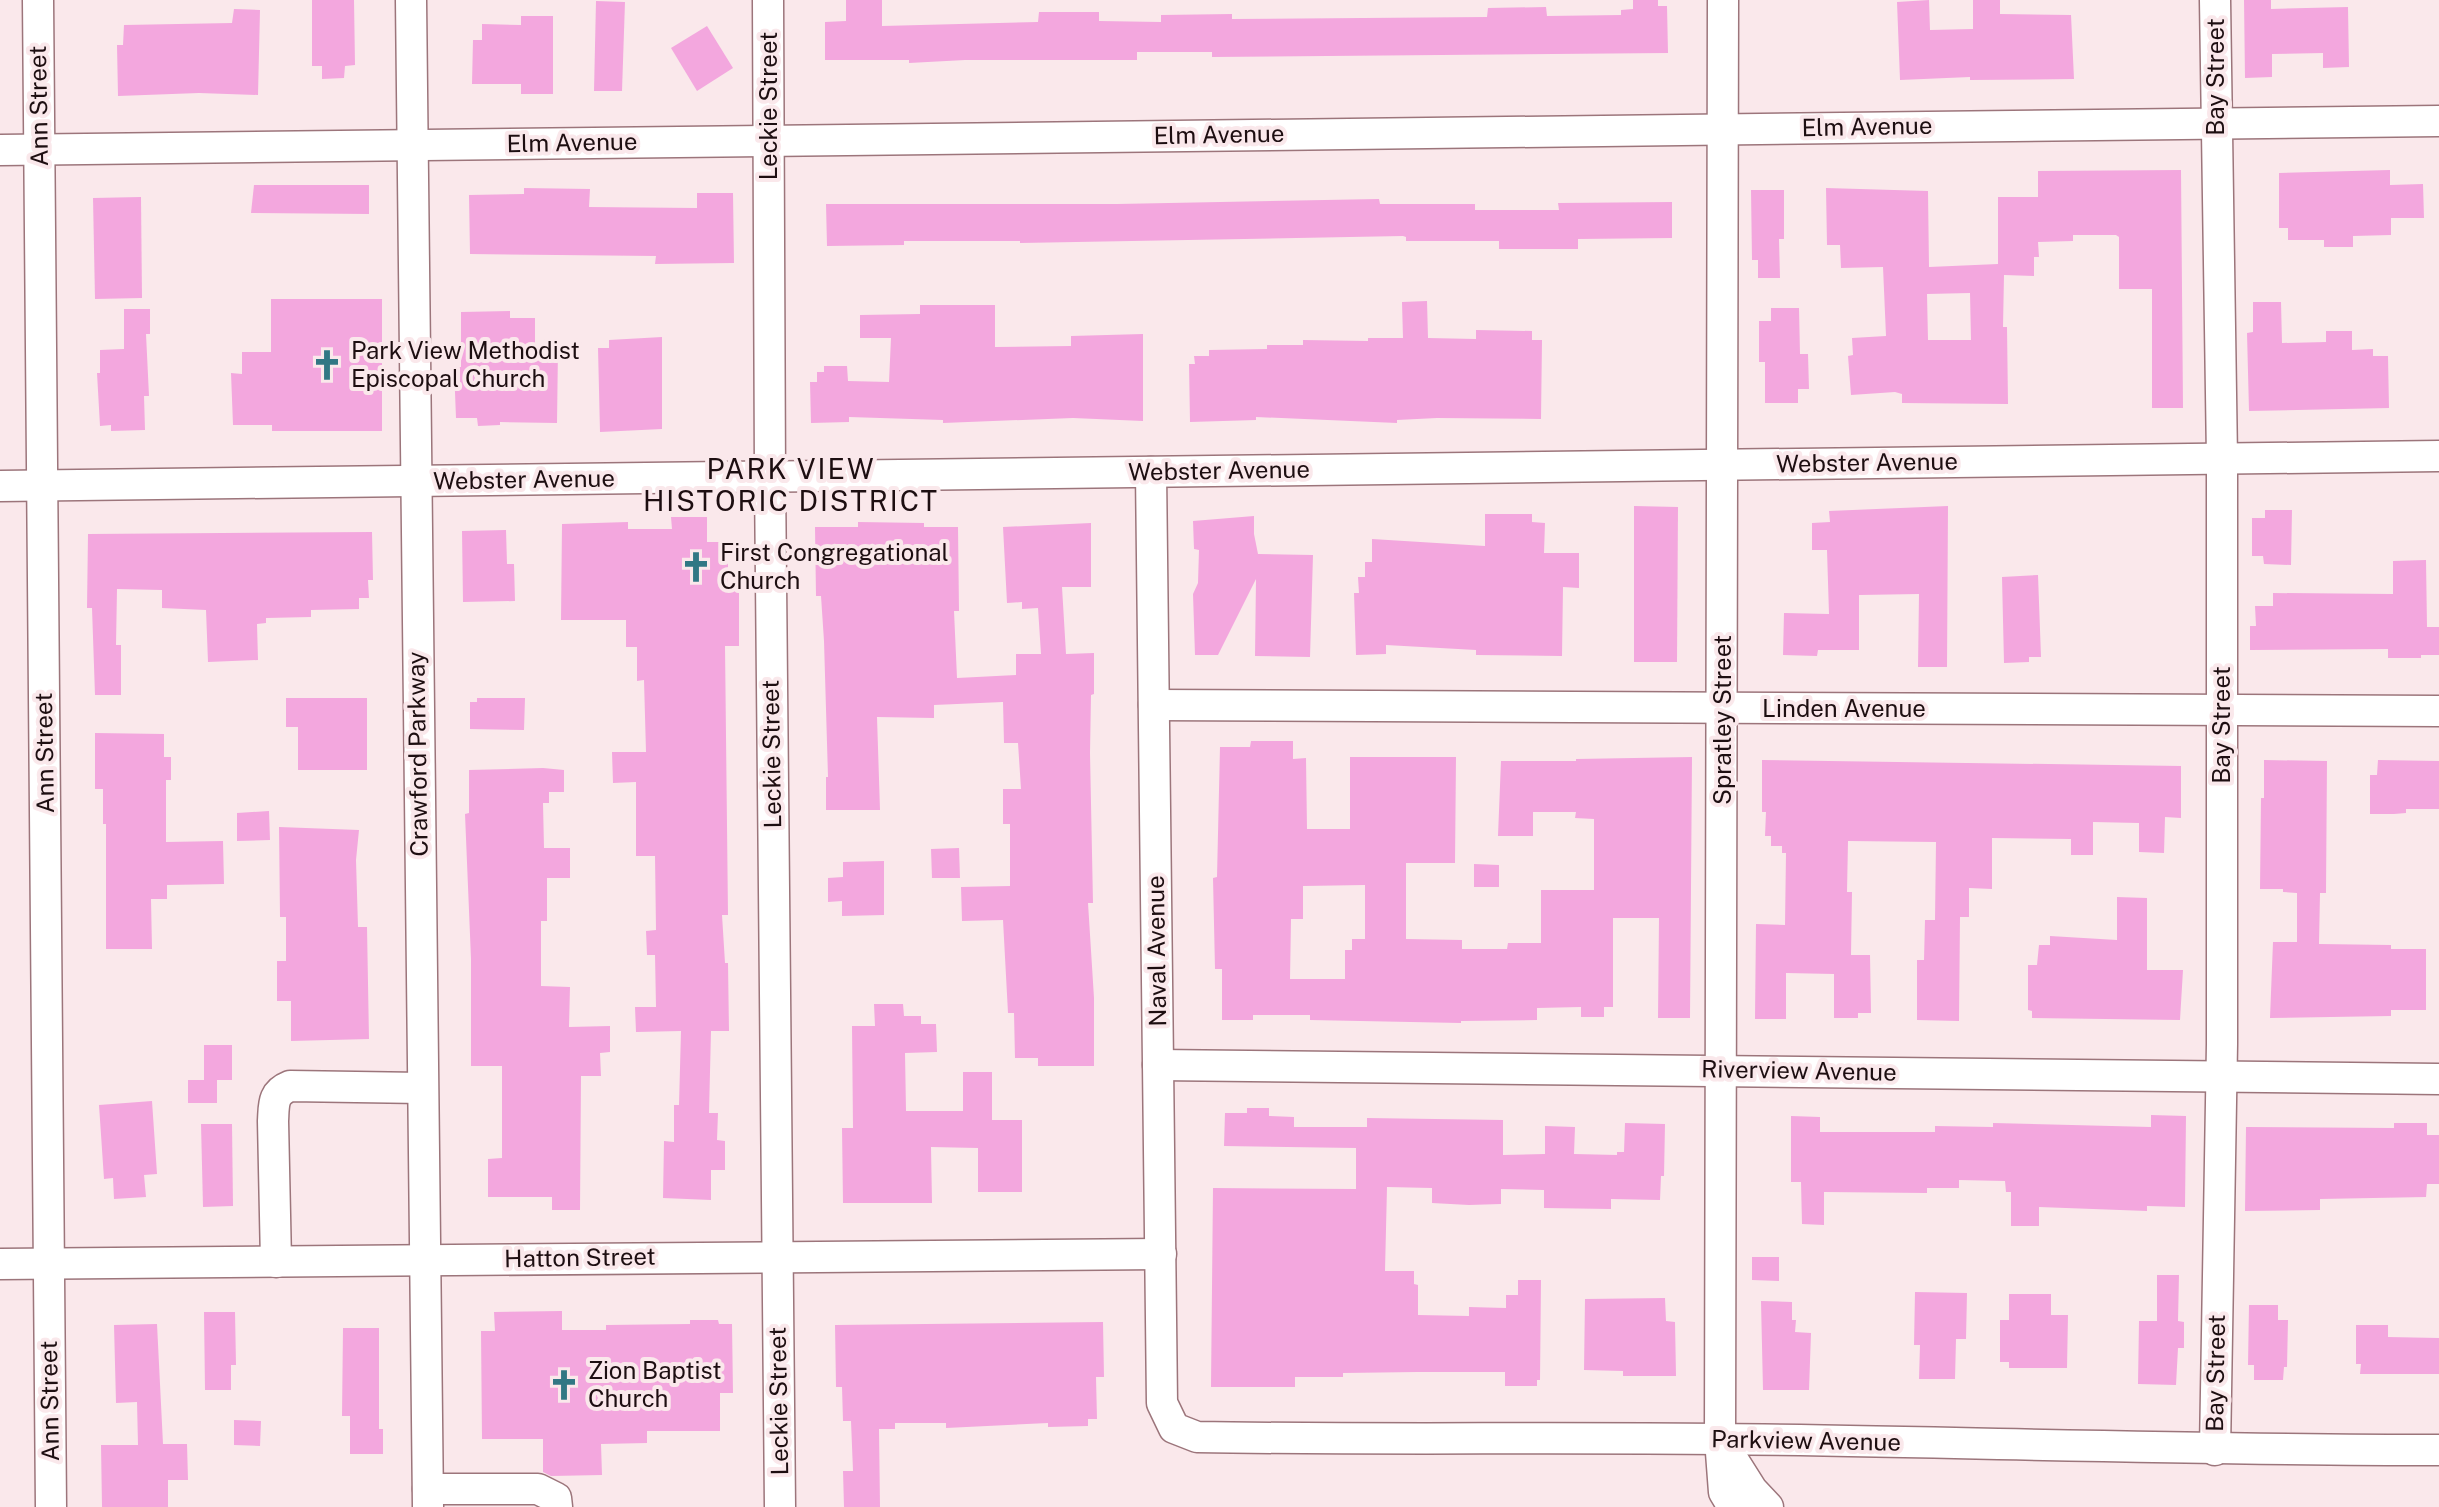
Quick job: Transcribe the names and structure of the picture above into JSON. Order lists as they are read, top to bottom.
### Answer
{
  "streets": {
    "street": [
      "Bay Street",
      "Ann Street",
      "Leckie Street",
      "Elm Avenue",
      "Webster Avenue",
      "Linden Avenue",
      "Spratley Street",
      "Crawford Parkway",
      "Naval Avenue",
      "Riverview Avenue",
      "Hatton Street",
      "Parkview Avenue"
    ]
  },
  "crossings": [
    ["Bay Street", "Elm Avenue"],
    ["Bay Street", "Webster Avenue"],
    ["Bay Street", "Linden Avenue"],
    ["Bay Street", "Riverview Avenue"],
    ["Bay Street", "Parkview Avenue"],
    ["Ann Street", "Elm Avenue"],
    ["Ann Street", "Webster Avenue"],
    ["Ann Street", "Hatton Street"],
    ["Leckie Street", "Elm Avenue"],
    ["Leckie Street", "Webster Avenue"],
    ["Leckie Street", "Hatton Street"],
    ["Elm Avenue", "Spratley Street"],
    ["Elm Avenue", "Crawford Parkway"],
    ["Webster Avenue", "Spratley Street"],
    ["Webster Avenue", "Crawford Parkway"],
    ["Webster Avenue", "Naval Avenue"],
    ["Linden Avenue", "Spratley Street"],
    ["Linden Avenue", "Naval Avenue"],
    ["Spratley Street", "Riverview Avenue"],
    ["Spratley Street", "Parkview Avenue"],
    ["Crawford Parkway", "Hatton Street"],
    ["Naval Avenue", "Riverview Avenue"],
    ["Naval Avenue", "Hatton Street"],
    ["Naval Avenue", "Parkview Avenue"]
  ],
  "districts": ["PARK VIEW HISTORIC DISTRICT"],
  "places": {
    "church": ["Park View Methodist Episcopal Church", "First Congregational Church", "Zion Baptist Church"]
  }
}
